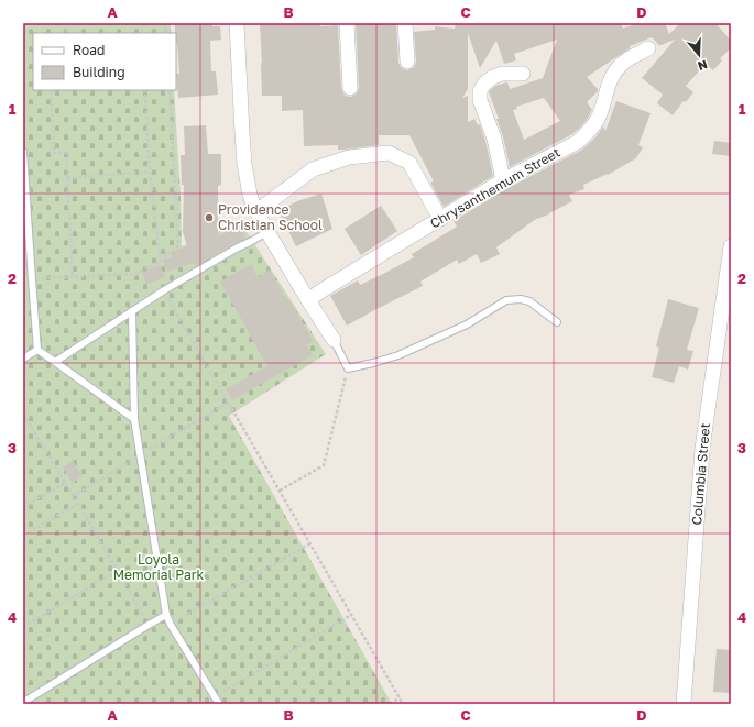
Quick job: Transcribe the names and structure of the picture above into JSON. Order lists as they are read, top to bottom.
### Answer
{
  "streets": {
    "street": ["Chrysanthemum Street", "Columbia Street"]
  },
  "parks": ["Loyola Memorial Park"],
  "places": ["Providence Christian School"],
  "legend": ["Road", "Building"],
  "north": "bottom",
  "grid": {
    "columns": [
      "A",
      "B",
      "C",
      "D"
    ],
    "rows": [
      "1",
      "2",
      "3",
      "4"
    ]
  }
}
